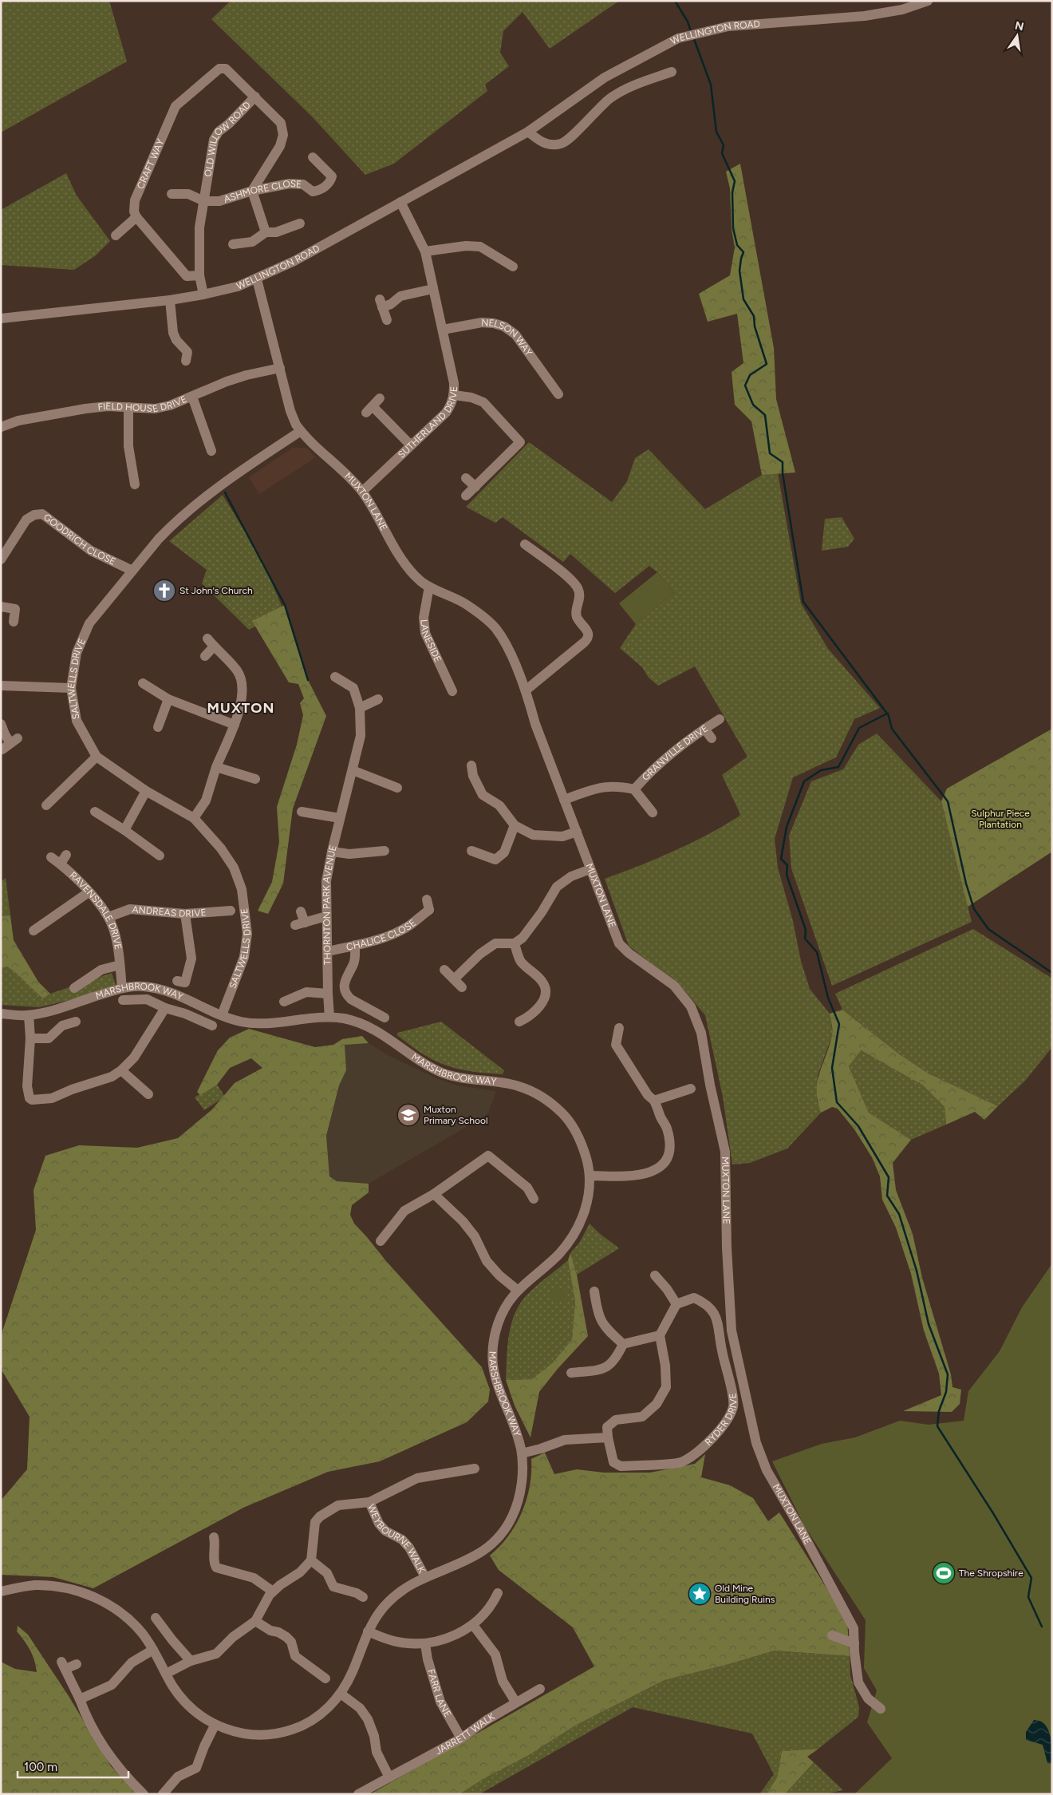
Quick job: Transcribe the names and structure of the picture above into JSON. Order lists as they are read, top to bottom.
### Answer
{
  "streets": {
    "street": [
      "WELLINGTON ROAD",
      "OLD WILLOW ROAD",
      "CRAFT WAY",
      "ASHMORE CLOSE",
      "NELSON WAY",
      "FIELD HOUSE DRIVE",
      "SUTHERLAND DRIVE",
      "MUXTON LANE",
      "GOODRICH CLOSE",
      "LANESIDE",
      "SALTWELLS DRIVE",
      "GRANVILLE DRIVE",
      "THORNTON PARK AVENUE",
      "ANDREAS DRIVE",
      "RAVENSDALE DRIVE",
      "CHALICE CLOSE",
      "MARSHBROOK WAY",
      "RYDER DRIVE",
      "WEYBOURNE WALK",
      "FARR LANE",
      "JARRETT WALK"
    ]
  },
  "crossings": [
    ["WELLINGTON ROAD", "SUTHERLAND DRIVE"],
    ["WELLINGTON ROAD", "MUXTON LANE"],
    ["OLD WILLOW ROAD", "CRAFT WAY"],
    ["OLD WILLOW ROAD", "ASHMORE CLOSE"],
    ["NELSON WAY", "SUTHERLAND DRIVE"],
    ["FIELD HOUSE DRIVE", "MUXTON LANE"],
    ["SUTHERLAND DRIVE", "MUXTON LANE"],
    ["MUXTON LANE", "LANESIDE"],
    ["MUXTON LANE", "SALTWELLS DRIVE"],
    ["MUXTON LANE", "GRANVILLE DRIVE"],
    ["GOODRICH CLOSE", "SALTWELLS DRIVE"],
    ["SALTWELLS DRIVE", "MARSHBROOK WAY"],
    ["THORNTON PARK AVENUE", "CHALICE CLOSE"],
    ["THORNTON PARK AVENUE", "MARSHBROOK WAY"],
    ["ANDREAS DRIVE", "RAVENSDALE DRIVE"],
    ["RAVENSDALE DRIVE", "MARSHBROOK WAY"],
    ["MARSHBROOK WAY", "WEYBOURNE WALK"],
    ["FARR LANE", "JARRETT WALK"]
  ],
  "districts": ["MUXTON"],
  "parks": ["Sulphur Piece Plantation"],
  "places": {
    "church": ["St John's Church"],
    "school or university": ["Muxton Primary School"],
    "sports": ["The Shropshire"],
    "place": ["Old Mine Building Ruins"]
  },
  "scale_bar": "100 m",
  "north": "top"
}
